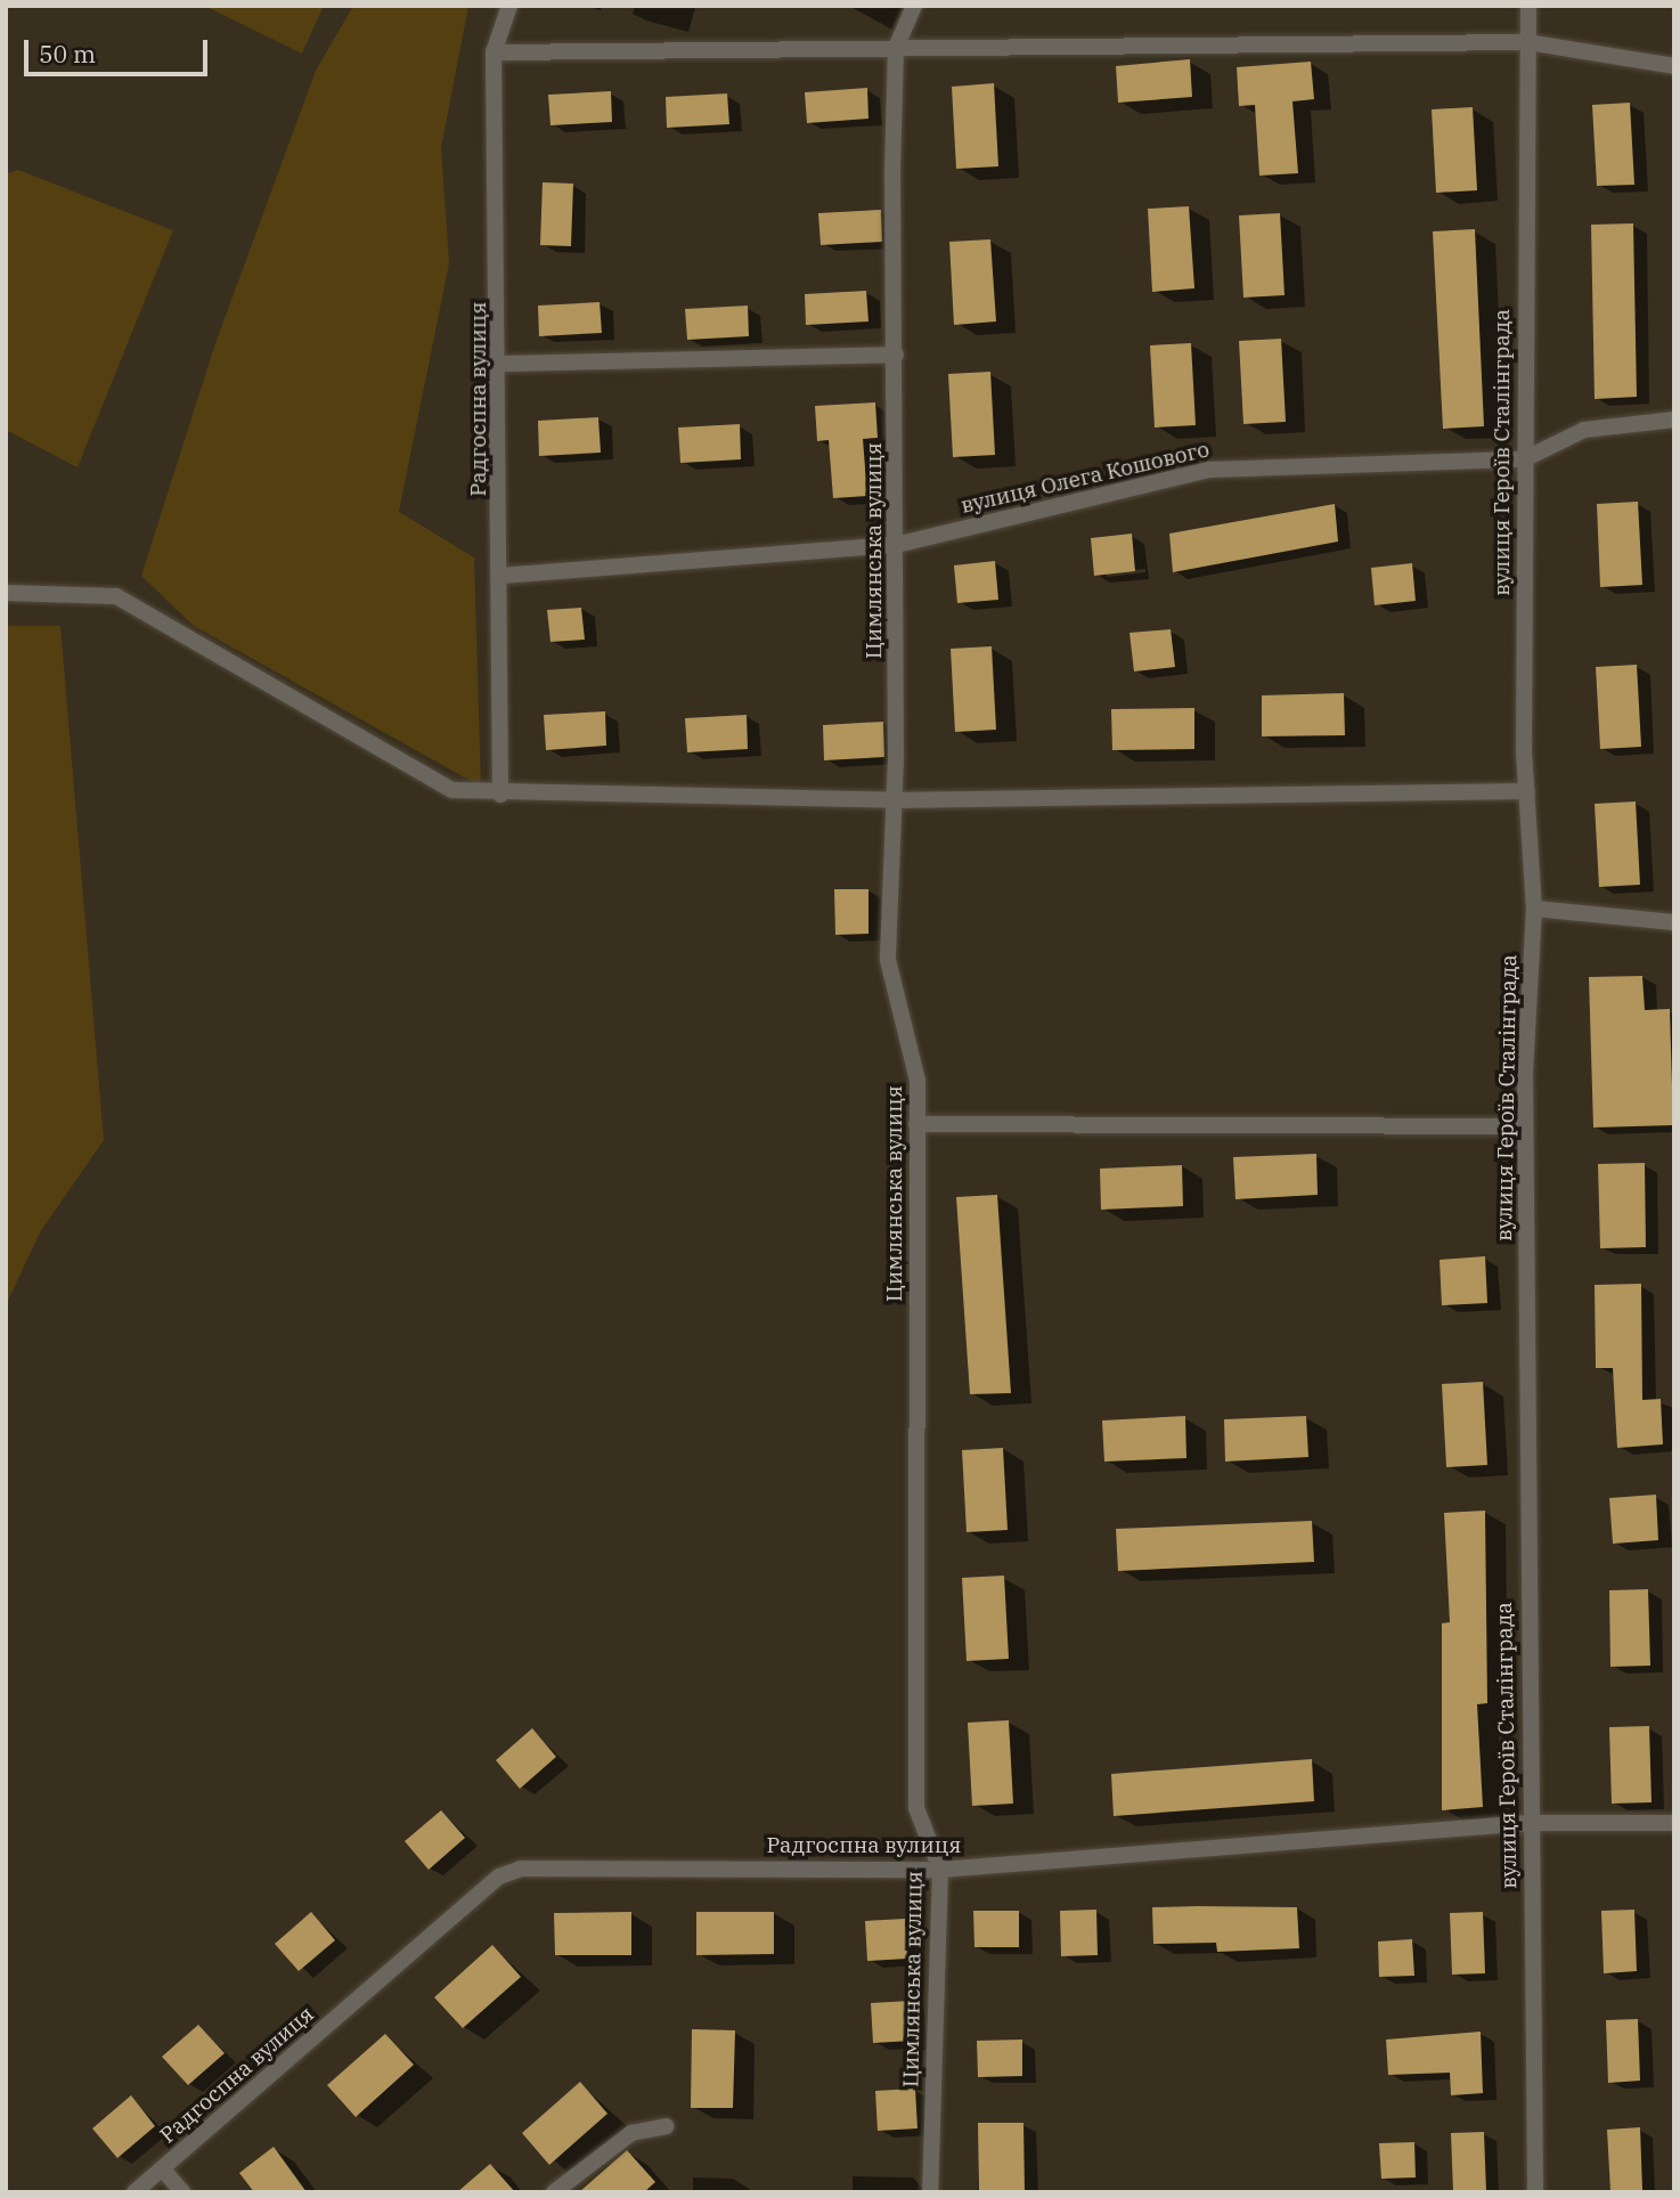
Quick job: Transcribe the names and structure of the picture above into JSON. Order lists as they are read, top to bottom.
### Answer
{
  "streets": {
    "street": [
      "Радгоспна вулиця",
      "вулиця Героїв Сталінграда",
      "вулиця Олега Кошового",
      "Цимлянська вулиця"
    ]
  },
  "crossings": [
    ["Радгоспна вулиця", "вулиця Героїв Сталінграда"],
    ["Радгоспна вулиця", "вулиця Олега Кошового"],
    ["Радгоспна вулиця", "Цимлянська вулиця"],
    ["вулиця Героїв Сталінграда", "вулиця Олега Кошового"],
    ["вулиця Олега Кошового", "Цимлянська вулиця"]
  ],
  "scale_bar": "50 m"
}
